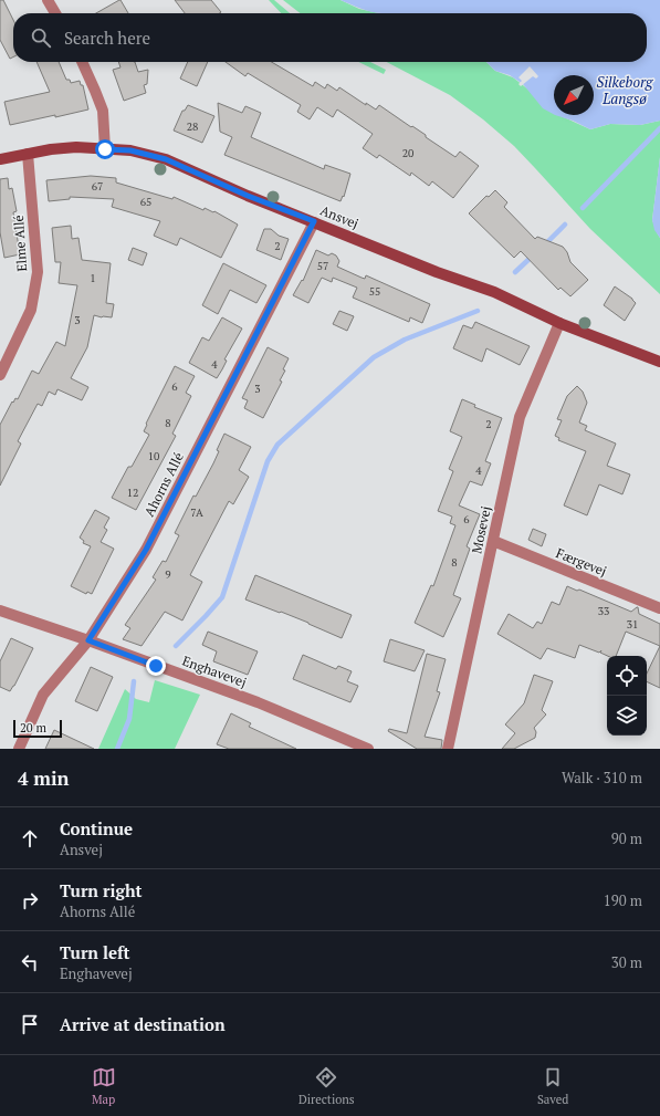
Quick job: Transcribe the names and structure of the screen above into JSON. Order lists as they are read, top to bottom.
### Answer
{
  "streets": {
    "street": [
      "Ansvej",
      "Elme Allé",
      "Ahorns Allé",
      "Mosevej",
      "Færgevej",
      "Enghavevej"
    ]
  },
  "crossings": [
    ["Ansvej", "Elme Allé"],
    ["Ansvej", "Ahorns Allé"],
    ["Ansvej", "Mosevej"],
    ["Ahorns Allé", "Enghavevej"],
    ["Mosevej", "Færgevej"]
  ],
  "water": ["Silkeborg Langsø"],
  "house_numbers": [
    "28",
    "20",
    "67",
    "65",
    "2",
    "57",
    "1",
    "55",
    "3",
    "4",
    "6",
    "3",
    "8",
    "2",
    "10",
    "4",
    "12",
    "7A",
    "6",
    "8",
    "9",
    "33",
    "31"
  ],
  "scale_bar": "20 m",
  "north": "bottom left",
  "page": {
    "search": "Search here",
    "scale": "20 m",
    "heading": ["4 min", "Walk · 310 m"],
    "list": [
      ["Continue", "Ansvej", "90 m"],
      ["Turn right", "Ahorns Allé", "190 m"],
      ["Turn left", "Enghavevej", "30 m"],
      "Arrive at destination"
    ],
    "nav": ["Map", "Directions", "Saved"]
  }
}
